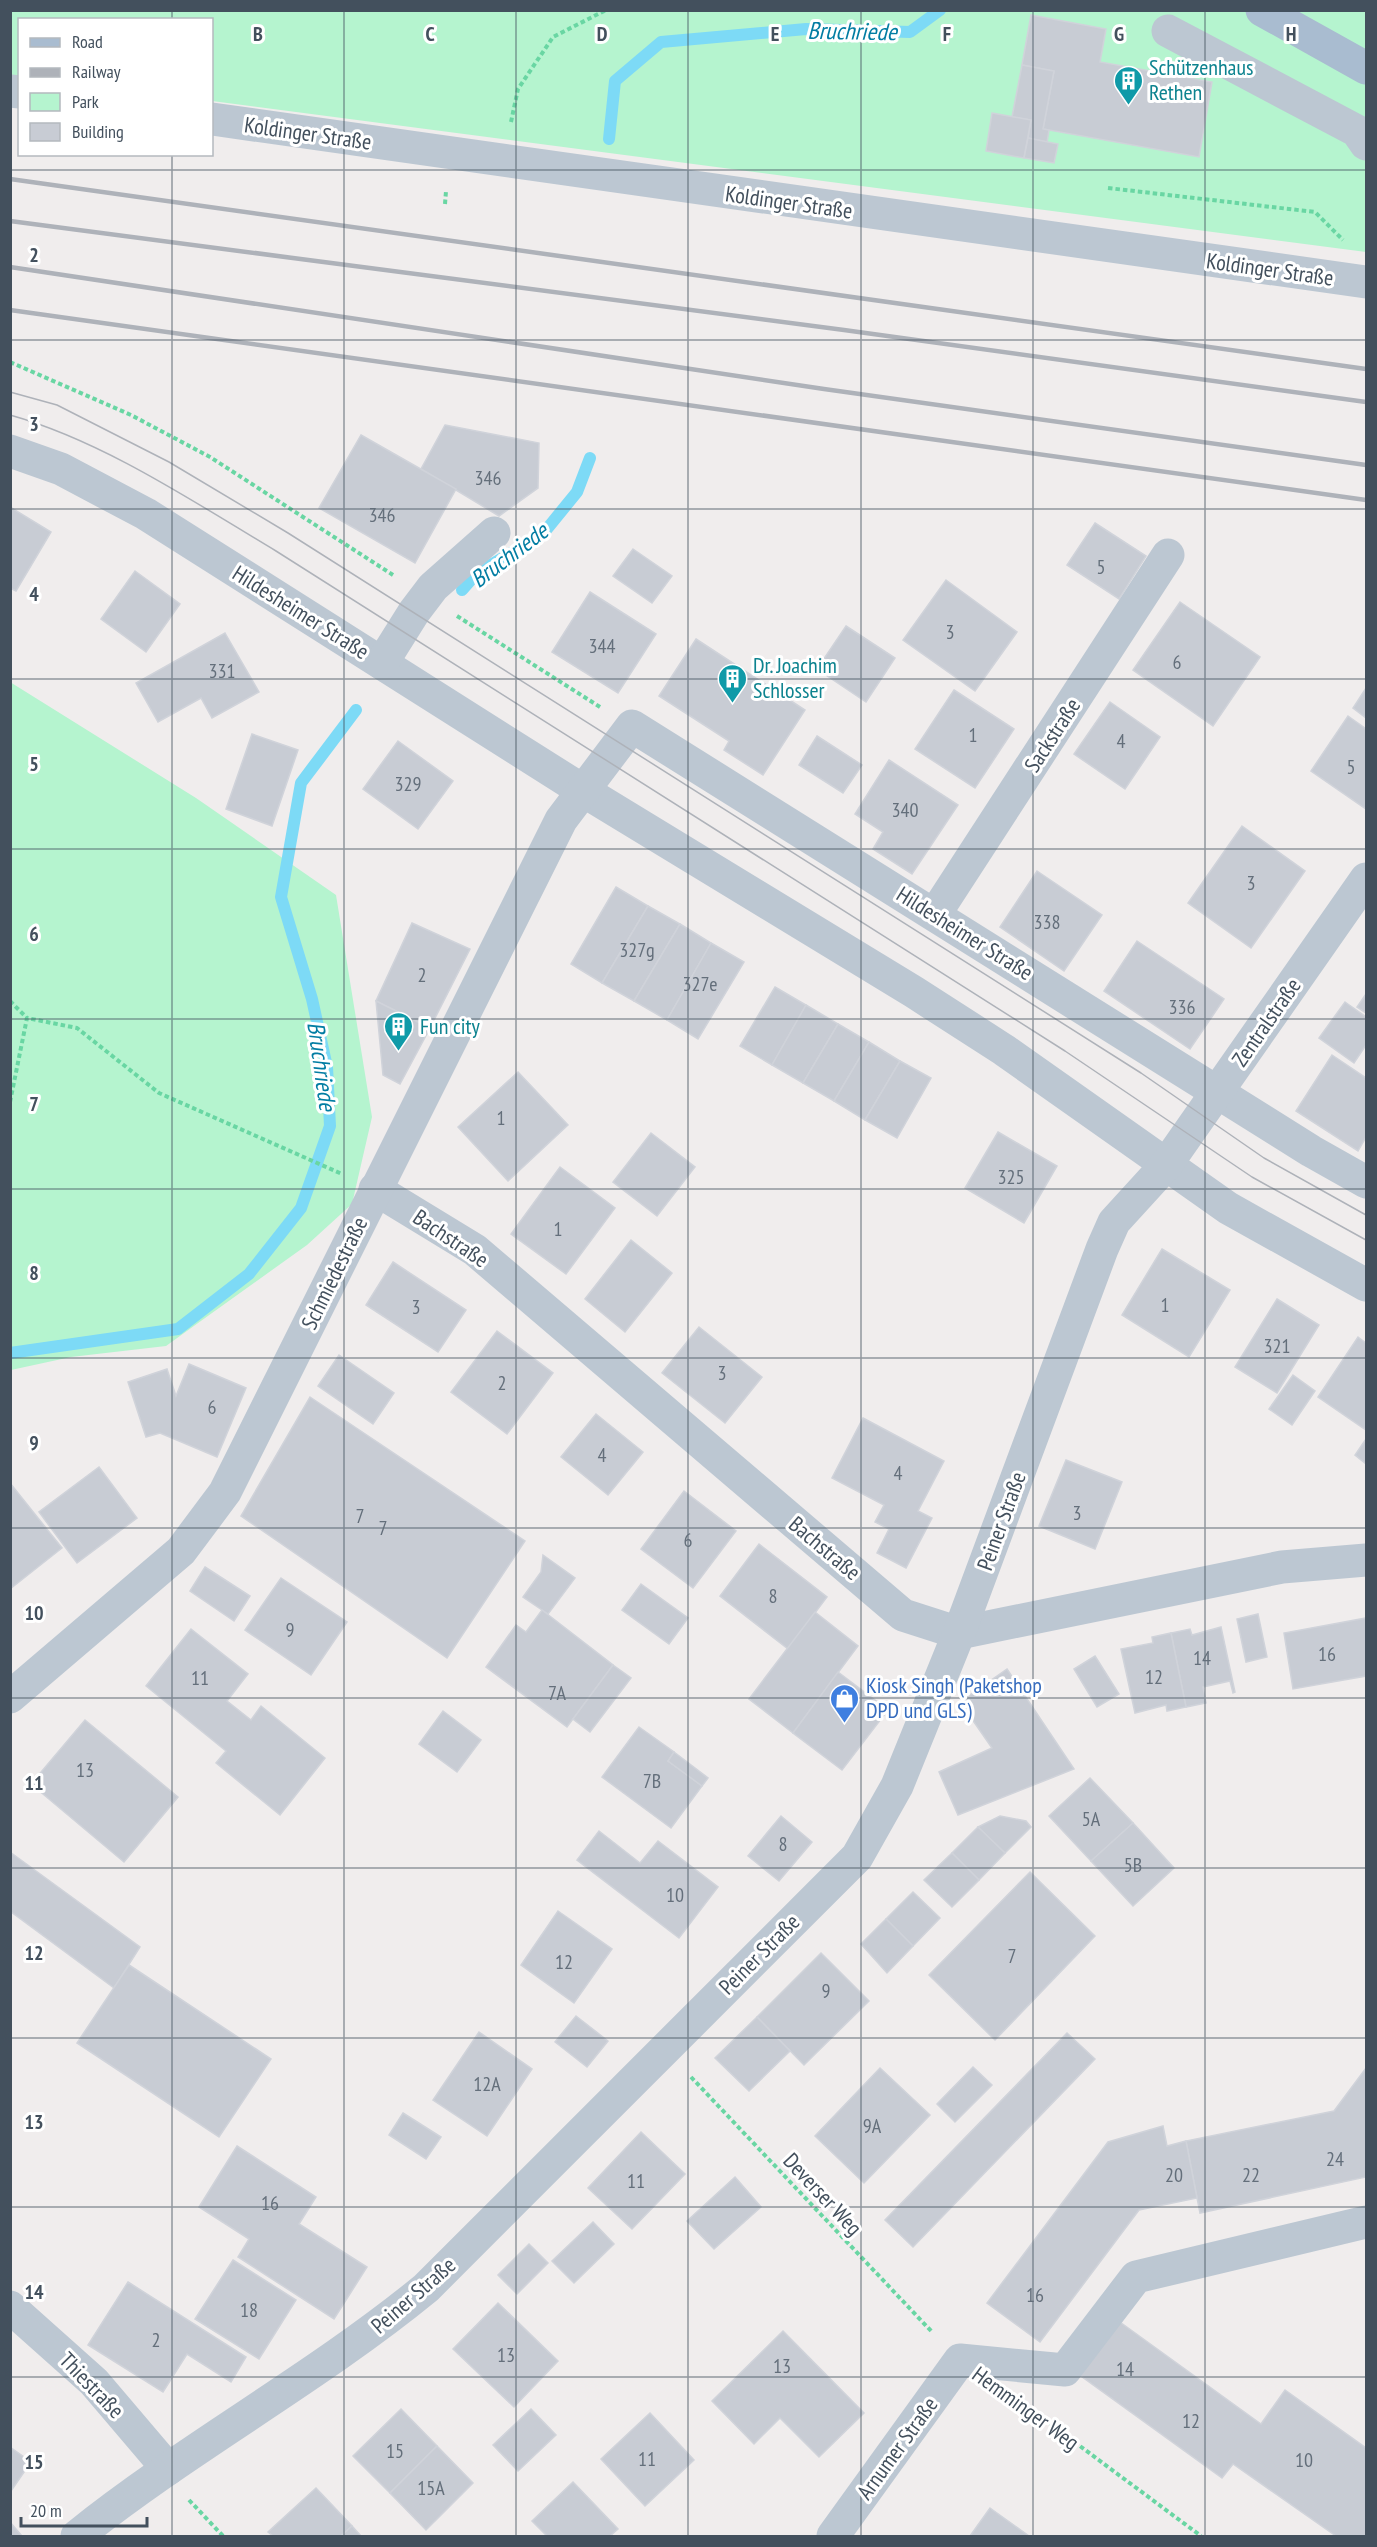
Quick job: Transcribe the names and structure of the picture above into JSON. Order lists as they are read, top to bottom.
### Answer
{
  "streets": {
    "street": [
      "Koldinger Straße",
      "Hildesheimer Straße",
      "Sackstraße",
      "Zentralstraße",
      "Bachstraße",
      "Schmiedestraße",
      "Peiner Straße",
      "Thiestraße",
      "Hemminger Weg",
      "Arnumer Straße"
    ],
    "path": ["Deverser Weg"]
  },
  "crossings": [
    ["Hildesheimer Straße", "Sackstraße"],
    ["Hildesheimer Straße", "Zentralstraße"],
    ["Hildesheimer Straße", "Schmiedestraße"],
    ["Hildesheimer Straße", "Peiner Straße"],
    ["Zentralstraße", "Peiner Straße"],
    ["Bachstraße", "Schmiedestraße"],
    ["Bachstraße", "Peiner Straße"],
    ["Peiner Straße", "Deverser Weg"],
    ["Peiner Straße", "Thiestraße"],
    ["Deverser Weg", "Hemminger Weg"],
    ["Deverser Weg", "Arnumer Straße"],
    ["Hemminger Weg", "Arnumer Straße"]
  ],
  "water": ["Bruchriede"],
  "places": {
    "building": ["Schützenhaus Rethen", "Dr. Joachim Schlosser", "Fun city"],
    "shop": ["Kiosk Singh (Paketshop DPD und GLS)"]
  },
  "house_numbers": [
    "346",
    "346",
    "5",
    "3",
    "344",
    "6",
    "331",
    "1",
    "4",
    "5",
    "329",
    "340",
    "3",
    "338",
    "327g",
    "2",
    "327e",
    "336",
    "1",
    "325",
    "1",
    "1",
    "3",
    "321",
    "3",
    "2",
    "6",
    "4",
    "4",
    "3",
    "7",
    "7",
    "6",
    "8",
    "9",
    "16",
    "14",
    "12",
    "11",
    "7A",
    "13",
    "7B",
    "5A",
    "8",
    "5B",
    "10",
    "7",
    "12",
    "9",
    "12A",
    "9A",
    "24",
    "20",
    "22",
    "11",
    "16",
    "16",
    "18",
    "2",
    "13",
    "13",
    "14",
    "12",
    "15",
    "11",
    "10",
    "15A"
  ],
  "legend": [
    "Road",
    "Railway",
    "Park",
    "Building"
  ],
  "scale_bar": "20 m",
  "grid": {
    "columns": [
      "B",
      "C",
      "D",
      "E",
      "F",
      "G",
      "H"
    ],
    "rows": [
      "2",
      "3",
      "4",
      "5",
      "6",
      "7",
      "8",
      "9",
      "10",
      "11",
      "12",
      "13",
      "14",
      "15"
    ]
  }
}
